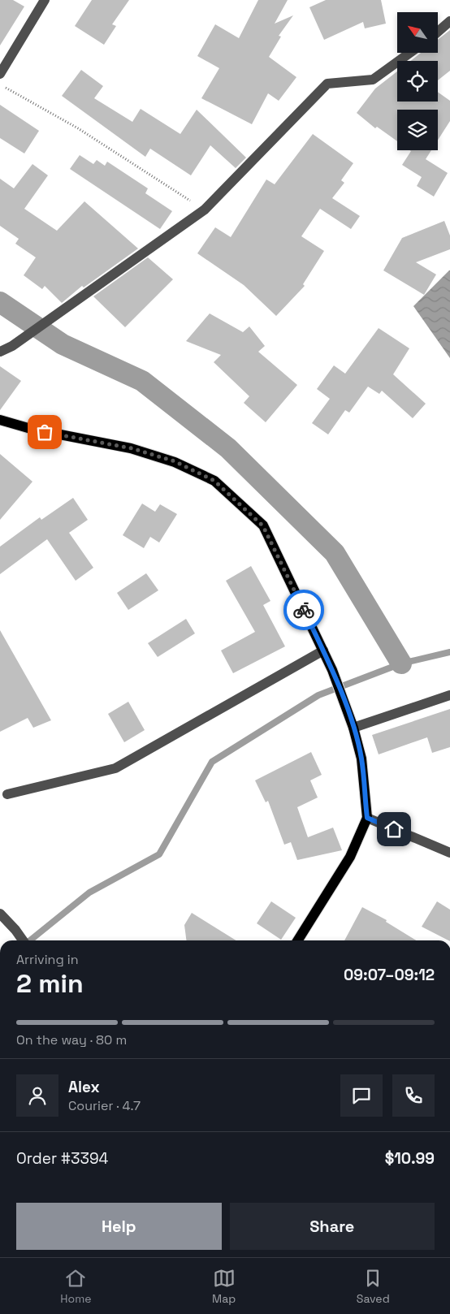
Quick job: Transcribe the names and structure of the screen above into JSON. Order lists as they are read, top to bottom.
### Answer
{
  "north": "top left",
  "page": {
    "heading": ["2 min", "Arriving in", "09:07–09:12"],
    "panel": [
      "Alex",
      "Courier · 4.7",
      "Order #3394",
      "$10.99"
    ],
    "bar": "On the way · 80 m",
    "buttons": ["Help", "Share"],
    "tabs": ["Home", "Map", "Saved"]
  }
}
